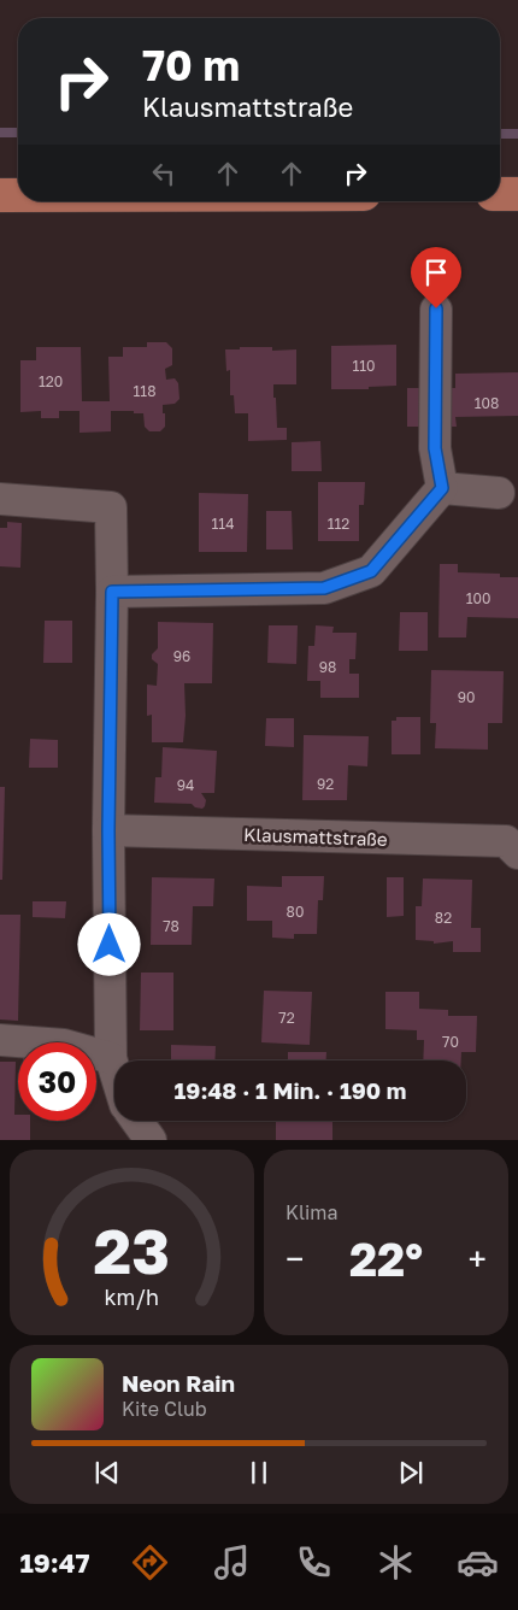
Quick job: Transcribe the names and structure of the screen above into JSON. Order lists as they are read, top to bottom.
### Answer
{
  "streets": {
    "street": ["Klausmattstraße"]
  },
  "house_numbers": [
    "110",
    "120",
    "118",
    "108",
    "114",
    "112",
    "100",
    "96",
    "98",
    "90",
    "92",
    "94",
    "80",
    "82",
    "78",
    "72",
    "70"
  ],
  "page": {
    "turn": ["70 m", "Klausmattstraße"],
    "limit": "30",
    "trip": "19:48 · 1 Min. · 190 m",
    "tile": "Klima",
    "heat": ["−", "22°", "+"],
    "song": ["Neon Rain", "Kite Club"],
    "tabs": "19:47",
    "gauge": ["23", "km/h"]
  }
}
